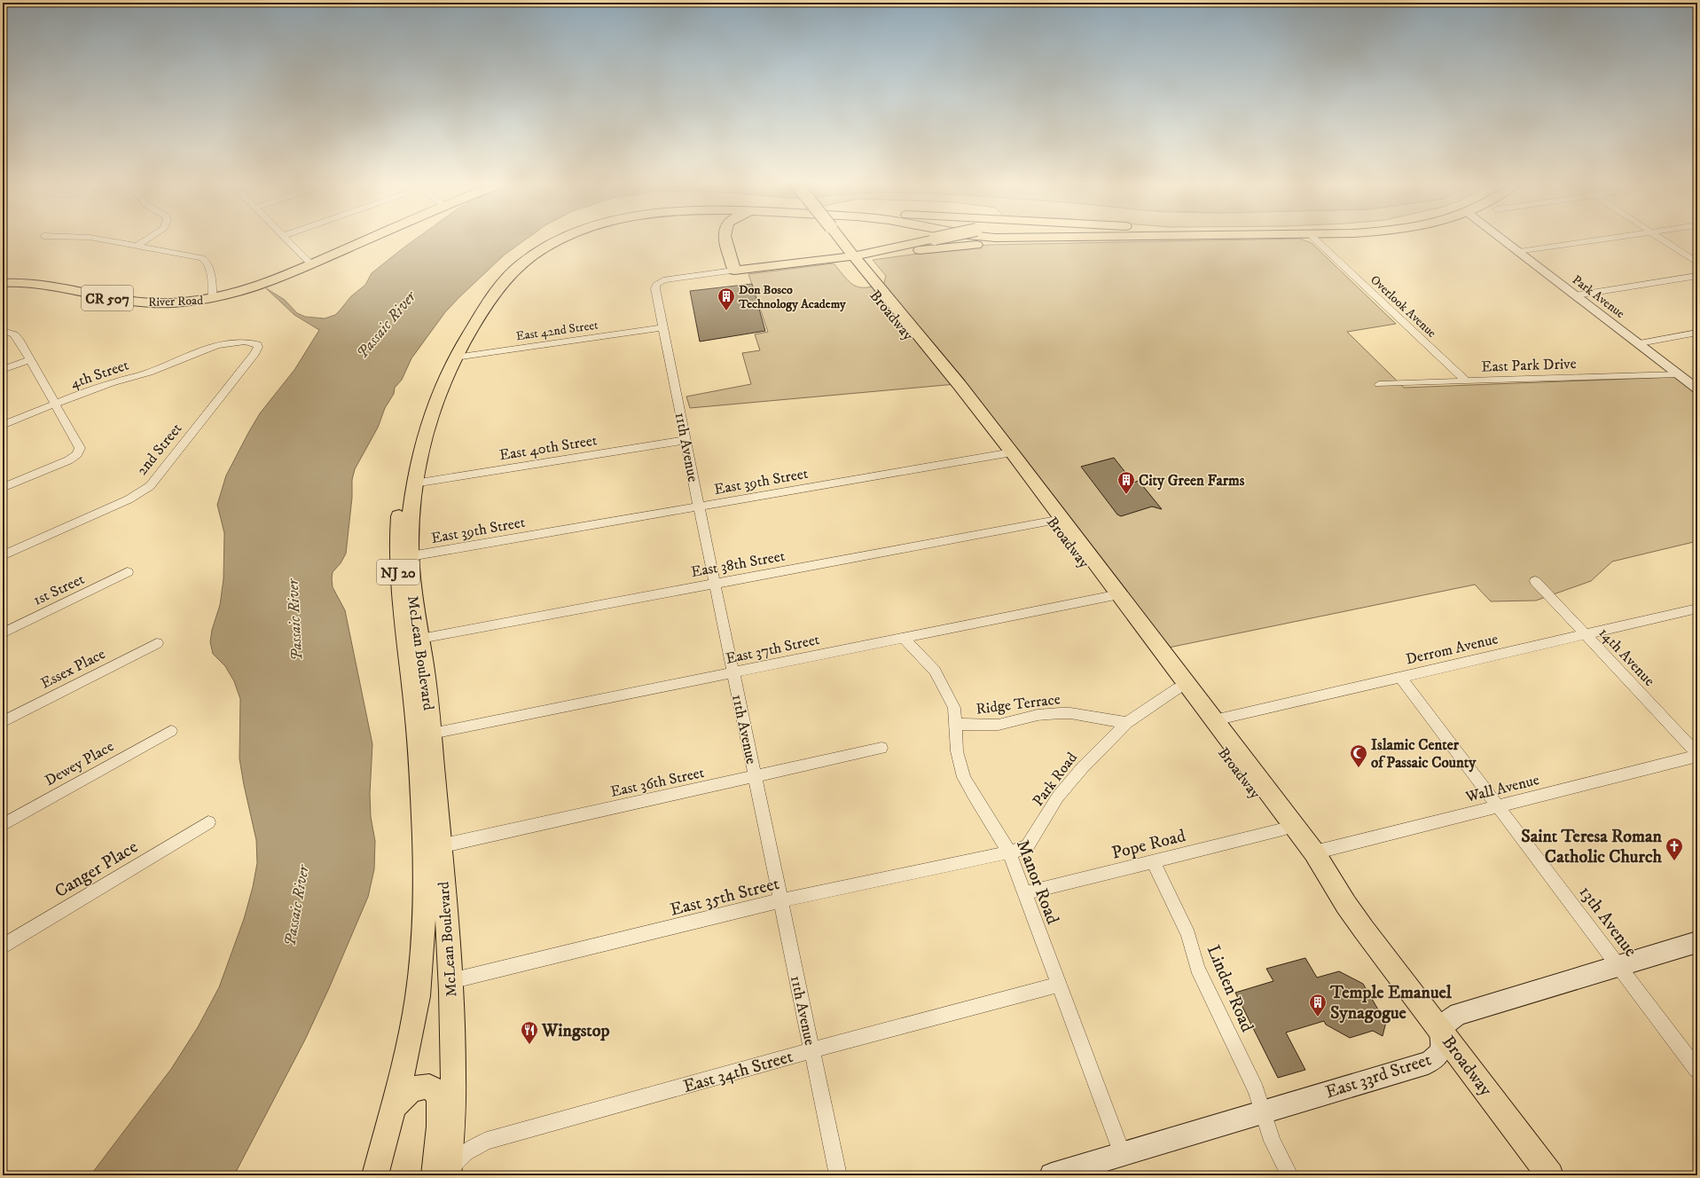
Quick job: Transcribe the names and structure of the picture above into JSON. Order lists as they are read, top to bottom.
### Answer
{
  "streets": {
    "main road": [
      "CR 507",
      "River Road",
      "Broadway",
      "NJ 20",
      "McLean Boulevard",
      "East 33rd Street"
    ],
    "street": [
      "Park Avenue",
      "Overlook Avenue",
      "East 42nd Street",
      "East Park Drive",
      "4th Street",
      "East 40th Street",
      "11th Avenue",
      "2nd Street",
      "East 39th Street",
      "East 38th Street",
      "1st Street",
      "East 37th Street",
      "Derrom Avenue",
      "14th Avenue",
      "Essex Place",
      "Ridge Terrace",
      "Dewey Place",
      "Park Road",
      "East 36th Street",
      "Wall Avenue",
      "Pope Road",
      "Canger Place",
      "Manor Road",
      "East 35th Street",
      "13th Avenue",
      "Linden Road",
      "East 34th Street"
    ]
  },
  "crossings": [
    ["Park Avenue", "East Park Drive"],
    ["CR 507", "River Road"],
    ["Overlook Avenue", "East Park Drive"],
    ["Broadway", "East 39th Street"],
    ["Broadway", "East 38th Street"],
    ["Broadway", "East 37th Street"],
    ["Broadway", "Derrom Avenue"],
    ["Broadway", "Wall Avenue"],
    ["Broadway", "Pope Road"],
    ["Broadway", "East 33rd Street"],
    ["East 42nd Street", "11th Avenue"],
    ["East 42nd Street", "McLean Boulevard"],
    ["4th Street", "2nd Street"],
    ["East 40th Street", "11th Avenue"],
    ["East 40th Street", "McLean Boulevard"],
    ["11th Avenue", "East 39th Street"],
    ["11th Avenue", "East 38th Street"],
    ["11th Avenue", "East 37th Street"],
    ["11th Avenue", "East 36th Street"],
    ["11th Avenue", "East 35th Street"],
    ["11th Avenue", "East 34th Street"],
    ["East 39th Street", "McLean Boulevard"],
    ["East 38th Street", "McLean Boulevard"],
    ["East 37th Street", "McLean Boulevard"],
    ["East 37th Street", "Manor Road"],
    ["Derrom Avenue", "14th Avenue"],
    ["Derrom Avenue", "13th Avenue"],
    ["McLean Boulevard", "East 36th Street"],
    ["McLean Boulevard", "East 35th Street"],
    ["McLean Boulevard", "East 34th Street"],
    ["14th Avenue", "Wall Avenue"],
    ["Ridge Terrace", "Park Road"],
    ["Ridge Terrace", "Manor Road"],
    ["Park Road", "Manor Road"],
    ["Park Road", "East 35th Street"],
    ["Wall Avenue", "13th Avenue"],
    ["Pope Road", "Manor Road"],
    ["Pope Road", "Linden Road"],
    ["Manor Road", "East 35th Street"],
    ["Manor Road", "East 34th Street"],
    ["Manor Road", "East 33rd Street"],
    ["13th Avenue", "East 33rd Street"],
    ["Linden Road", "East 33rd Street"]
  ],
  "water": ["Passaic River"],
  "places": {
    "building": ["Don Bosco Technology Academy", "City Green Farms", "Temple Emanuel Synagogue"],
    "mosque": ["Islamic Center of Passaic County"],
    "church": ["Saint Teresa Roman Catholic Church"],
    "restaurant": ["Wingstop"]
  }
}
